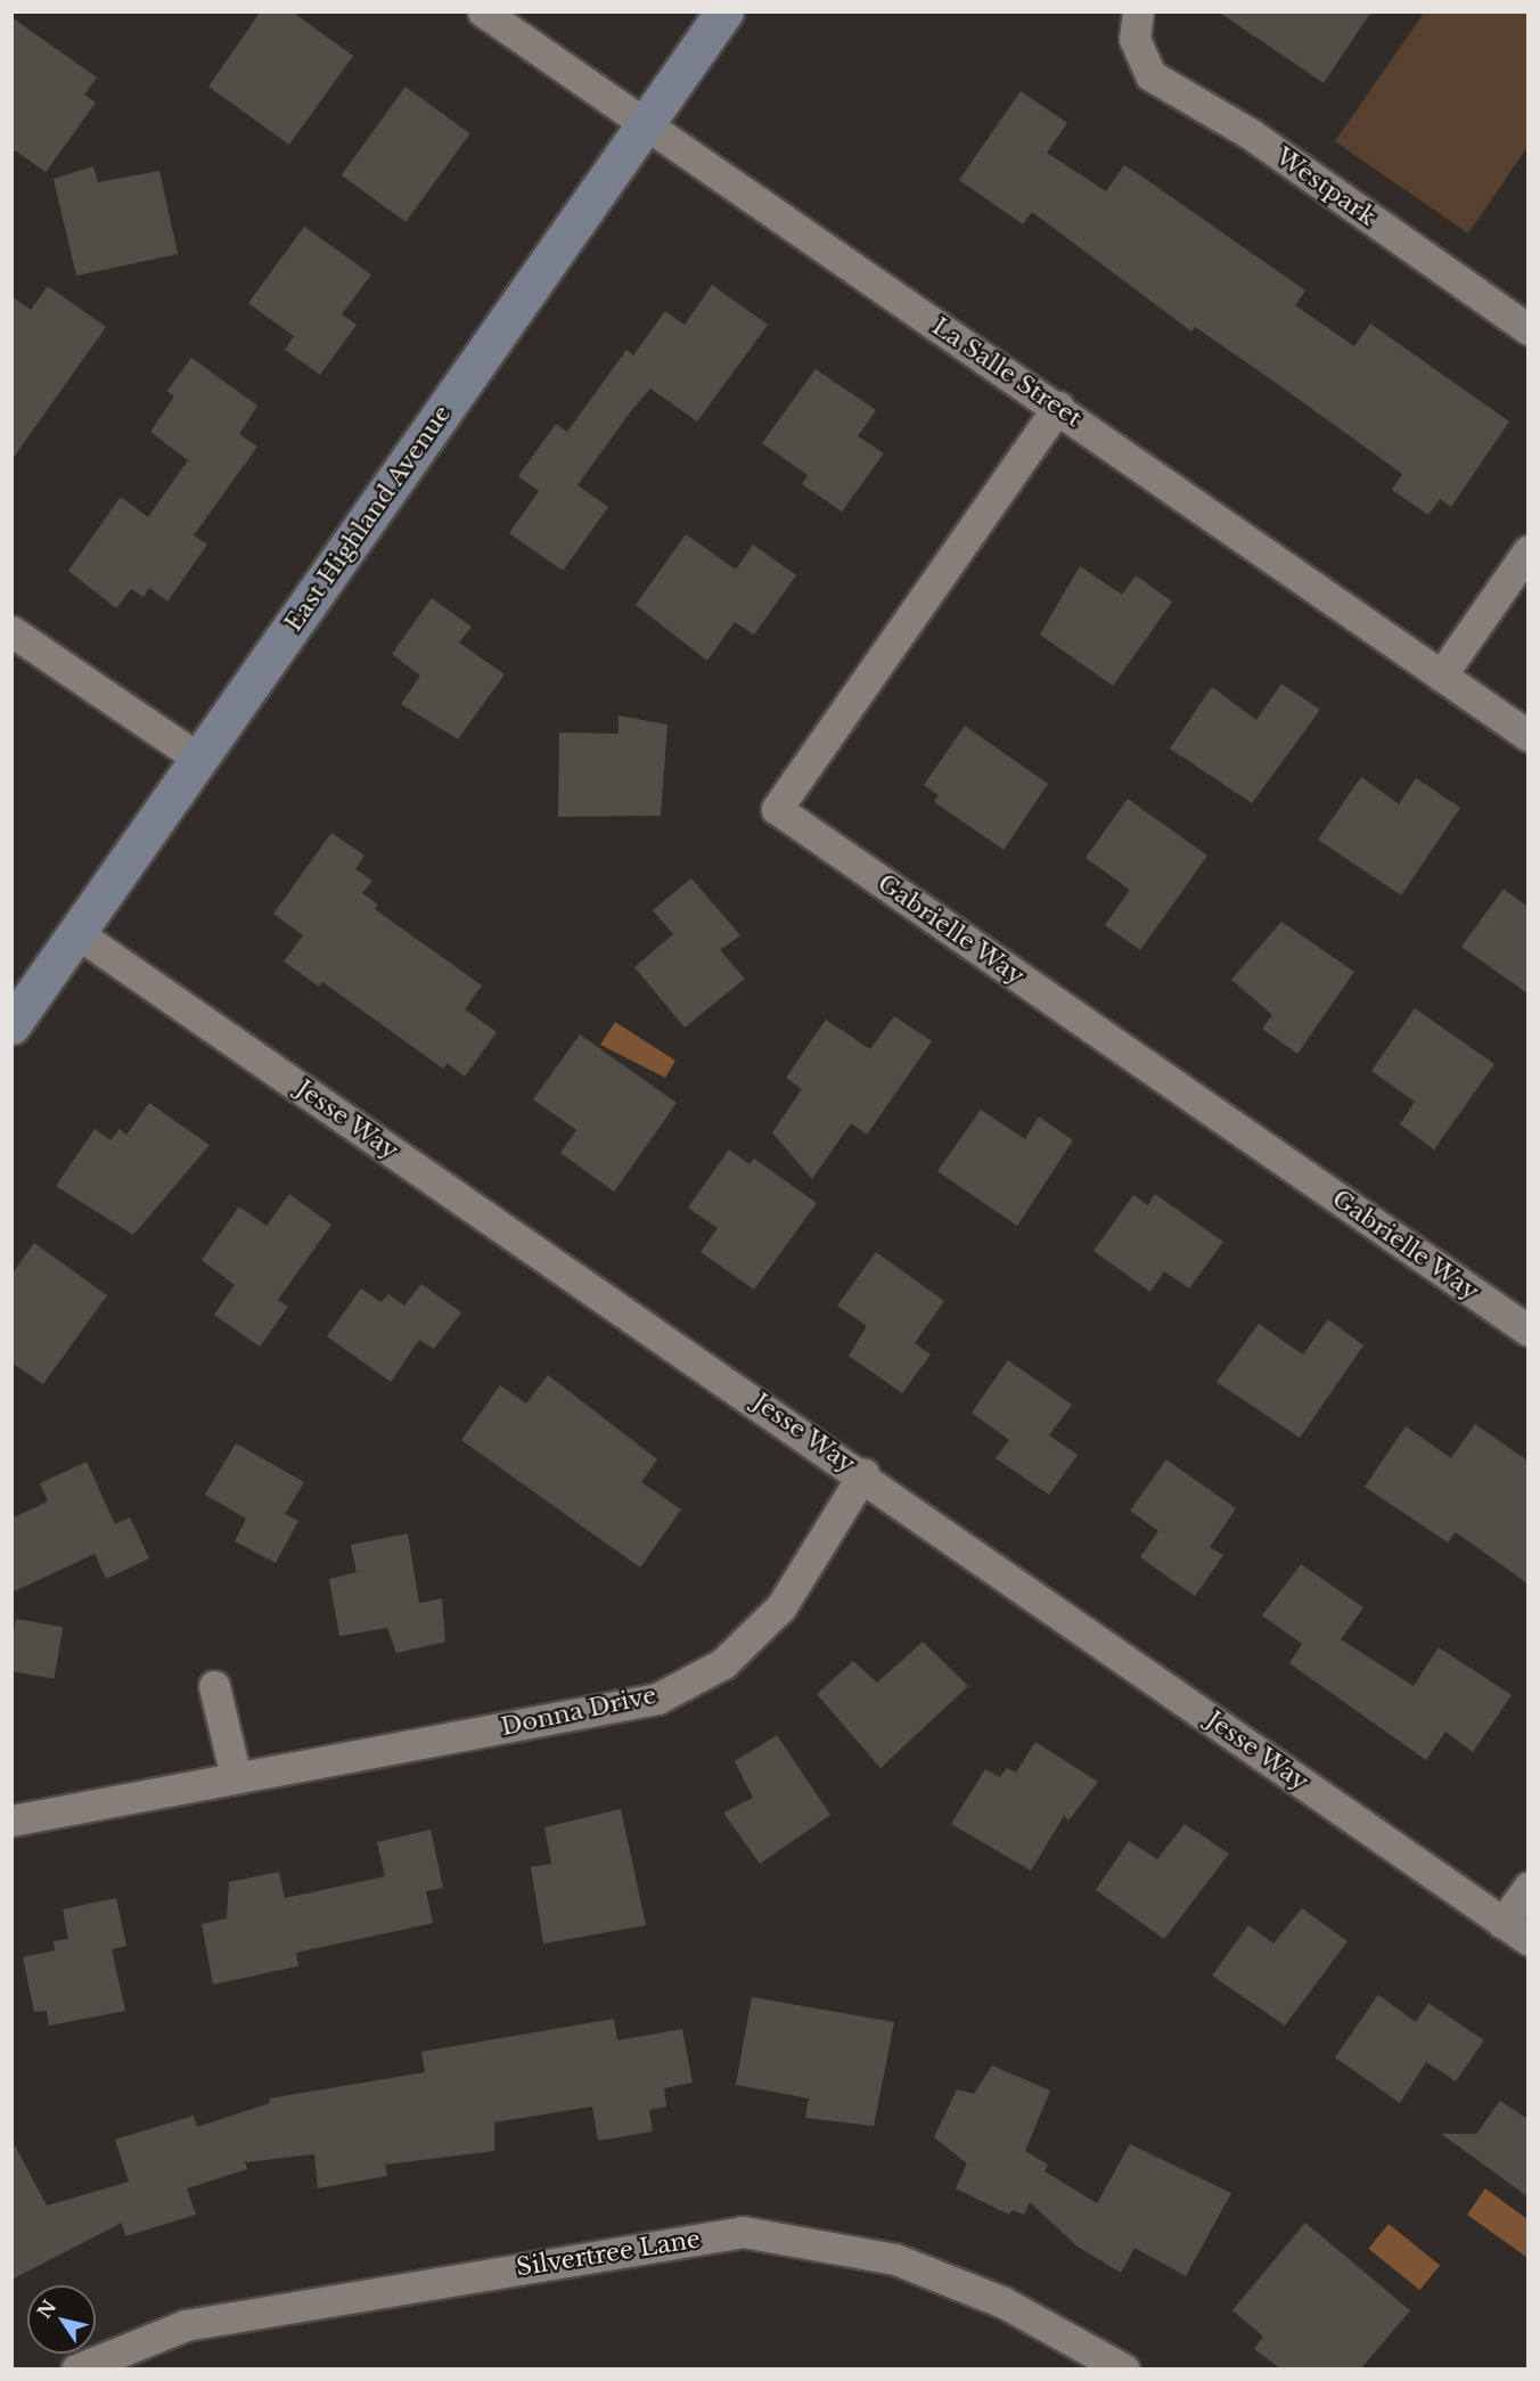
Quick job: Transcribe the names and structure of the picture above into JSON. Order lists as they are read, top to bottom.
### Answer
{
  "streets": {
    "street": [
      "Westpark",
      "La Salle Street",
      "East Highland Avenue",
      "Gabrielle Way",
      "Jesse Way",
      "Donna Drive",
      "Silvertree Lane"
    ]
  },
  "crossings": [
    ["La Salle Street", "East Highland Avenue"],
    ["La Salle Street", "Gabrielle Way"],
    ["East Highland Avenue", "Jesse Way"],
    ["Jesse Way", "Donna Drive"]
  ],
  "north": "top left"
}
